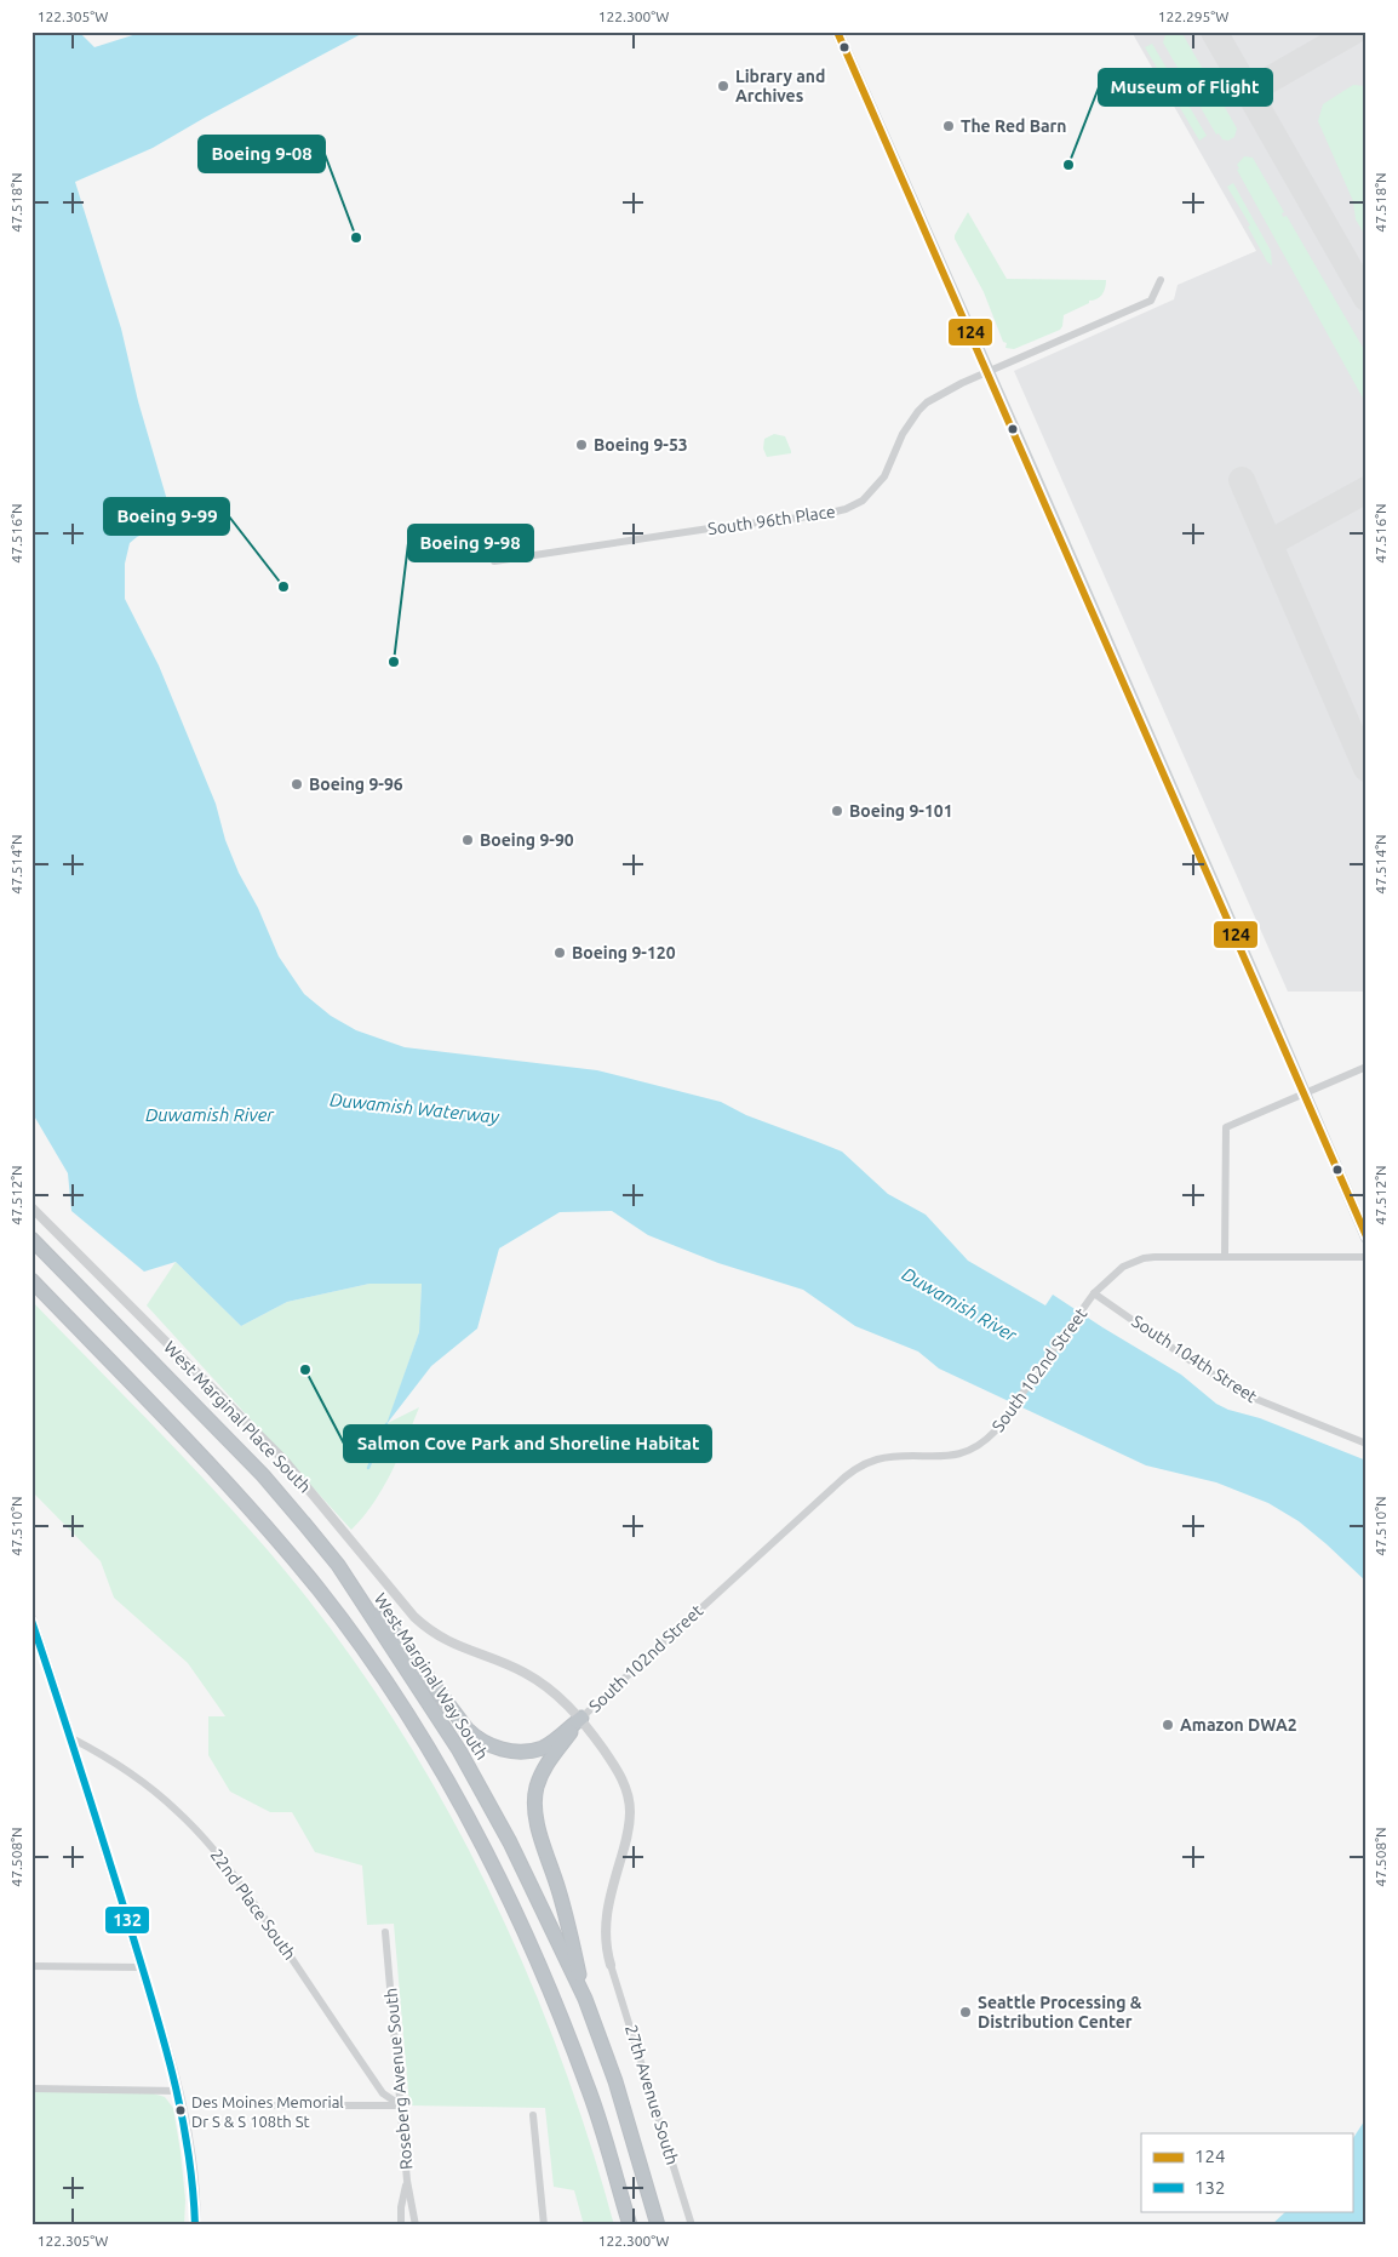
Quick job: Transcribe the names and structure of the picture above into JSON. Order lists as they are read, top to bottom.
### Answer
{
  "streets": {
    "highway": ["West Marginal Way South"],
    "street": [
      "South 96th Place",
      "South 104th Street",
      "South 102nd Street",
      "West Marginal Place South",
      "22nd Place South",
      "Roseberg Avenue South",
      "27th Avenue South"
    ]
  },
  "crossings": [
    ["South 104th Street", "South 102nd Street"],
    ["South 102nd Street", "West Marginal Place South"],
    ["West Marginal Place South", "27th Avenue South"],
    ["22nd Place South", "Roseberg Avenue South"]
  ],
  "water": ["Duwamish Waterway", "Duwamish River"],
  "places": [
    "Library and Archives",
    "The Red Barn",
    "Museum of Flight",
    "Boeing 9-08",
    "Boeing 9-53",
    "Boeing 9-99",
    "Boeing 9-98",
    "Boeing 9-96",
    "Boeing 9-101",
    "Boeing 9-90",
    "Boeing 9-120",
    "Salmon Cove Park and Shoreline Habitat",
    "Amazon DWA2",
    "Seattle Processing & Distribution Center",
    "Des Moines Memorial Dr S & S 108th St"
  ],
  "lines": ["transit line 124", "transit line 132"],
  "legend": ["124", "132"],
  "coordinates": [
    "122.305°W",
    "122.300°W",
    "122.295°W",
    "47.518°N",
    "47.516°N",
    "47.514°N",
    "47.512°N",
    "47.510°N",
    "47.508°N"
  ]
}
